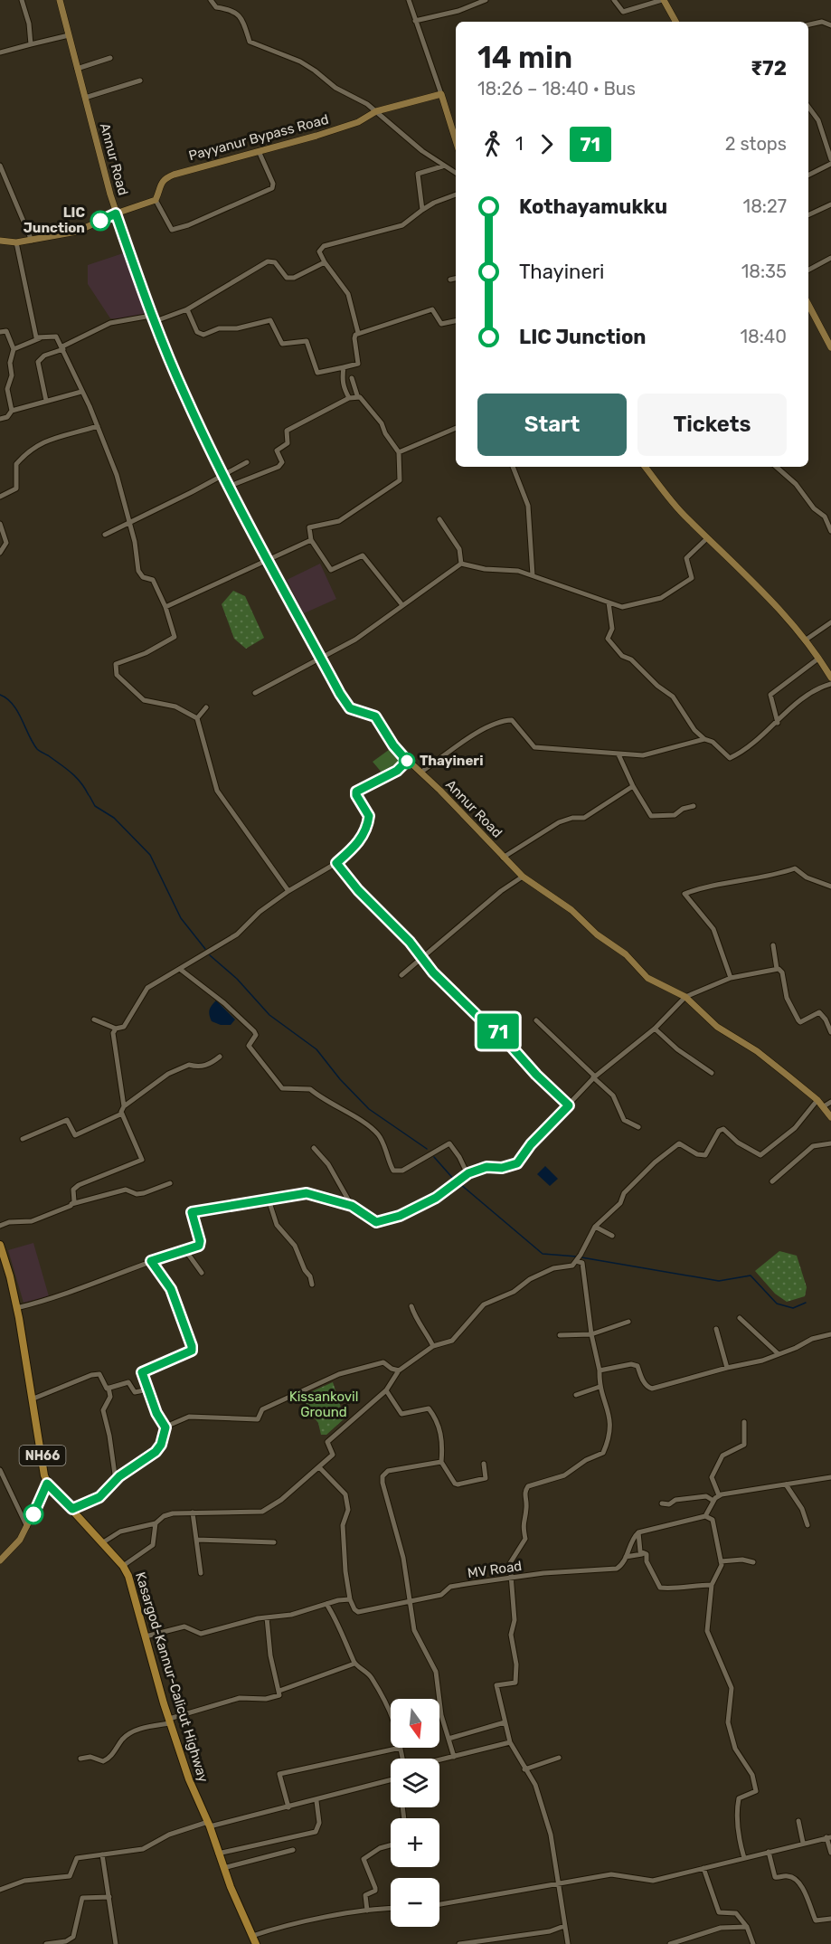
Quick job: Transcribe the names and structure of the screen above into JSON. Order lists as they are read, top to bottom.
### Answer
{
  "streets": {
    "highway": ["NH66", "Kasargod-Kannur-Calicut Highway"],
    "main road": ["Payyanur Bypass Road", "Annur Road"],
    "street": ["MV Road"]
  },
  "crossings": [
    ["NH66", "Kasargod-Kannur-Calicut Highway"]
  ],
  "parks": ["Kissankovil Ground"],
  "places": ["LIC Junction", "Thayineri"],
  "lines": ["bus line 71"],
  "north": "bottom",
  "page": {
    "on_map": "71",
    "heading": ["14 min", "18:26 – 18:40 · Bus", "₹72"],
    "legs": ["1", "71", "2 stops"],
    "list": [
      {
        "name": "Kothayamukku",
        "value": "18:27"
      },
      {
        "name": "Thayineri",
        "value": "18:35"
      },
      {
        "name": "LIC Junction",
        "value": "18:40"
      }
    ],
    "buttons": ["Start", "Tickets"],
    "map_buttons": ["+", "−"]
  }
}
